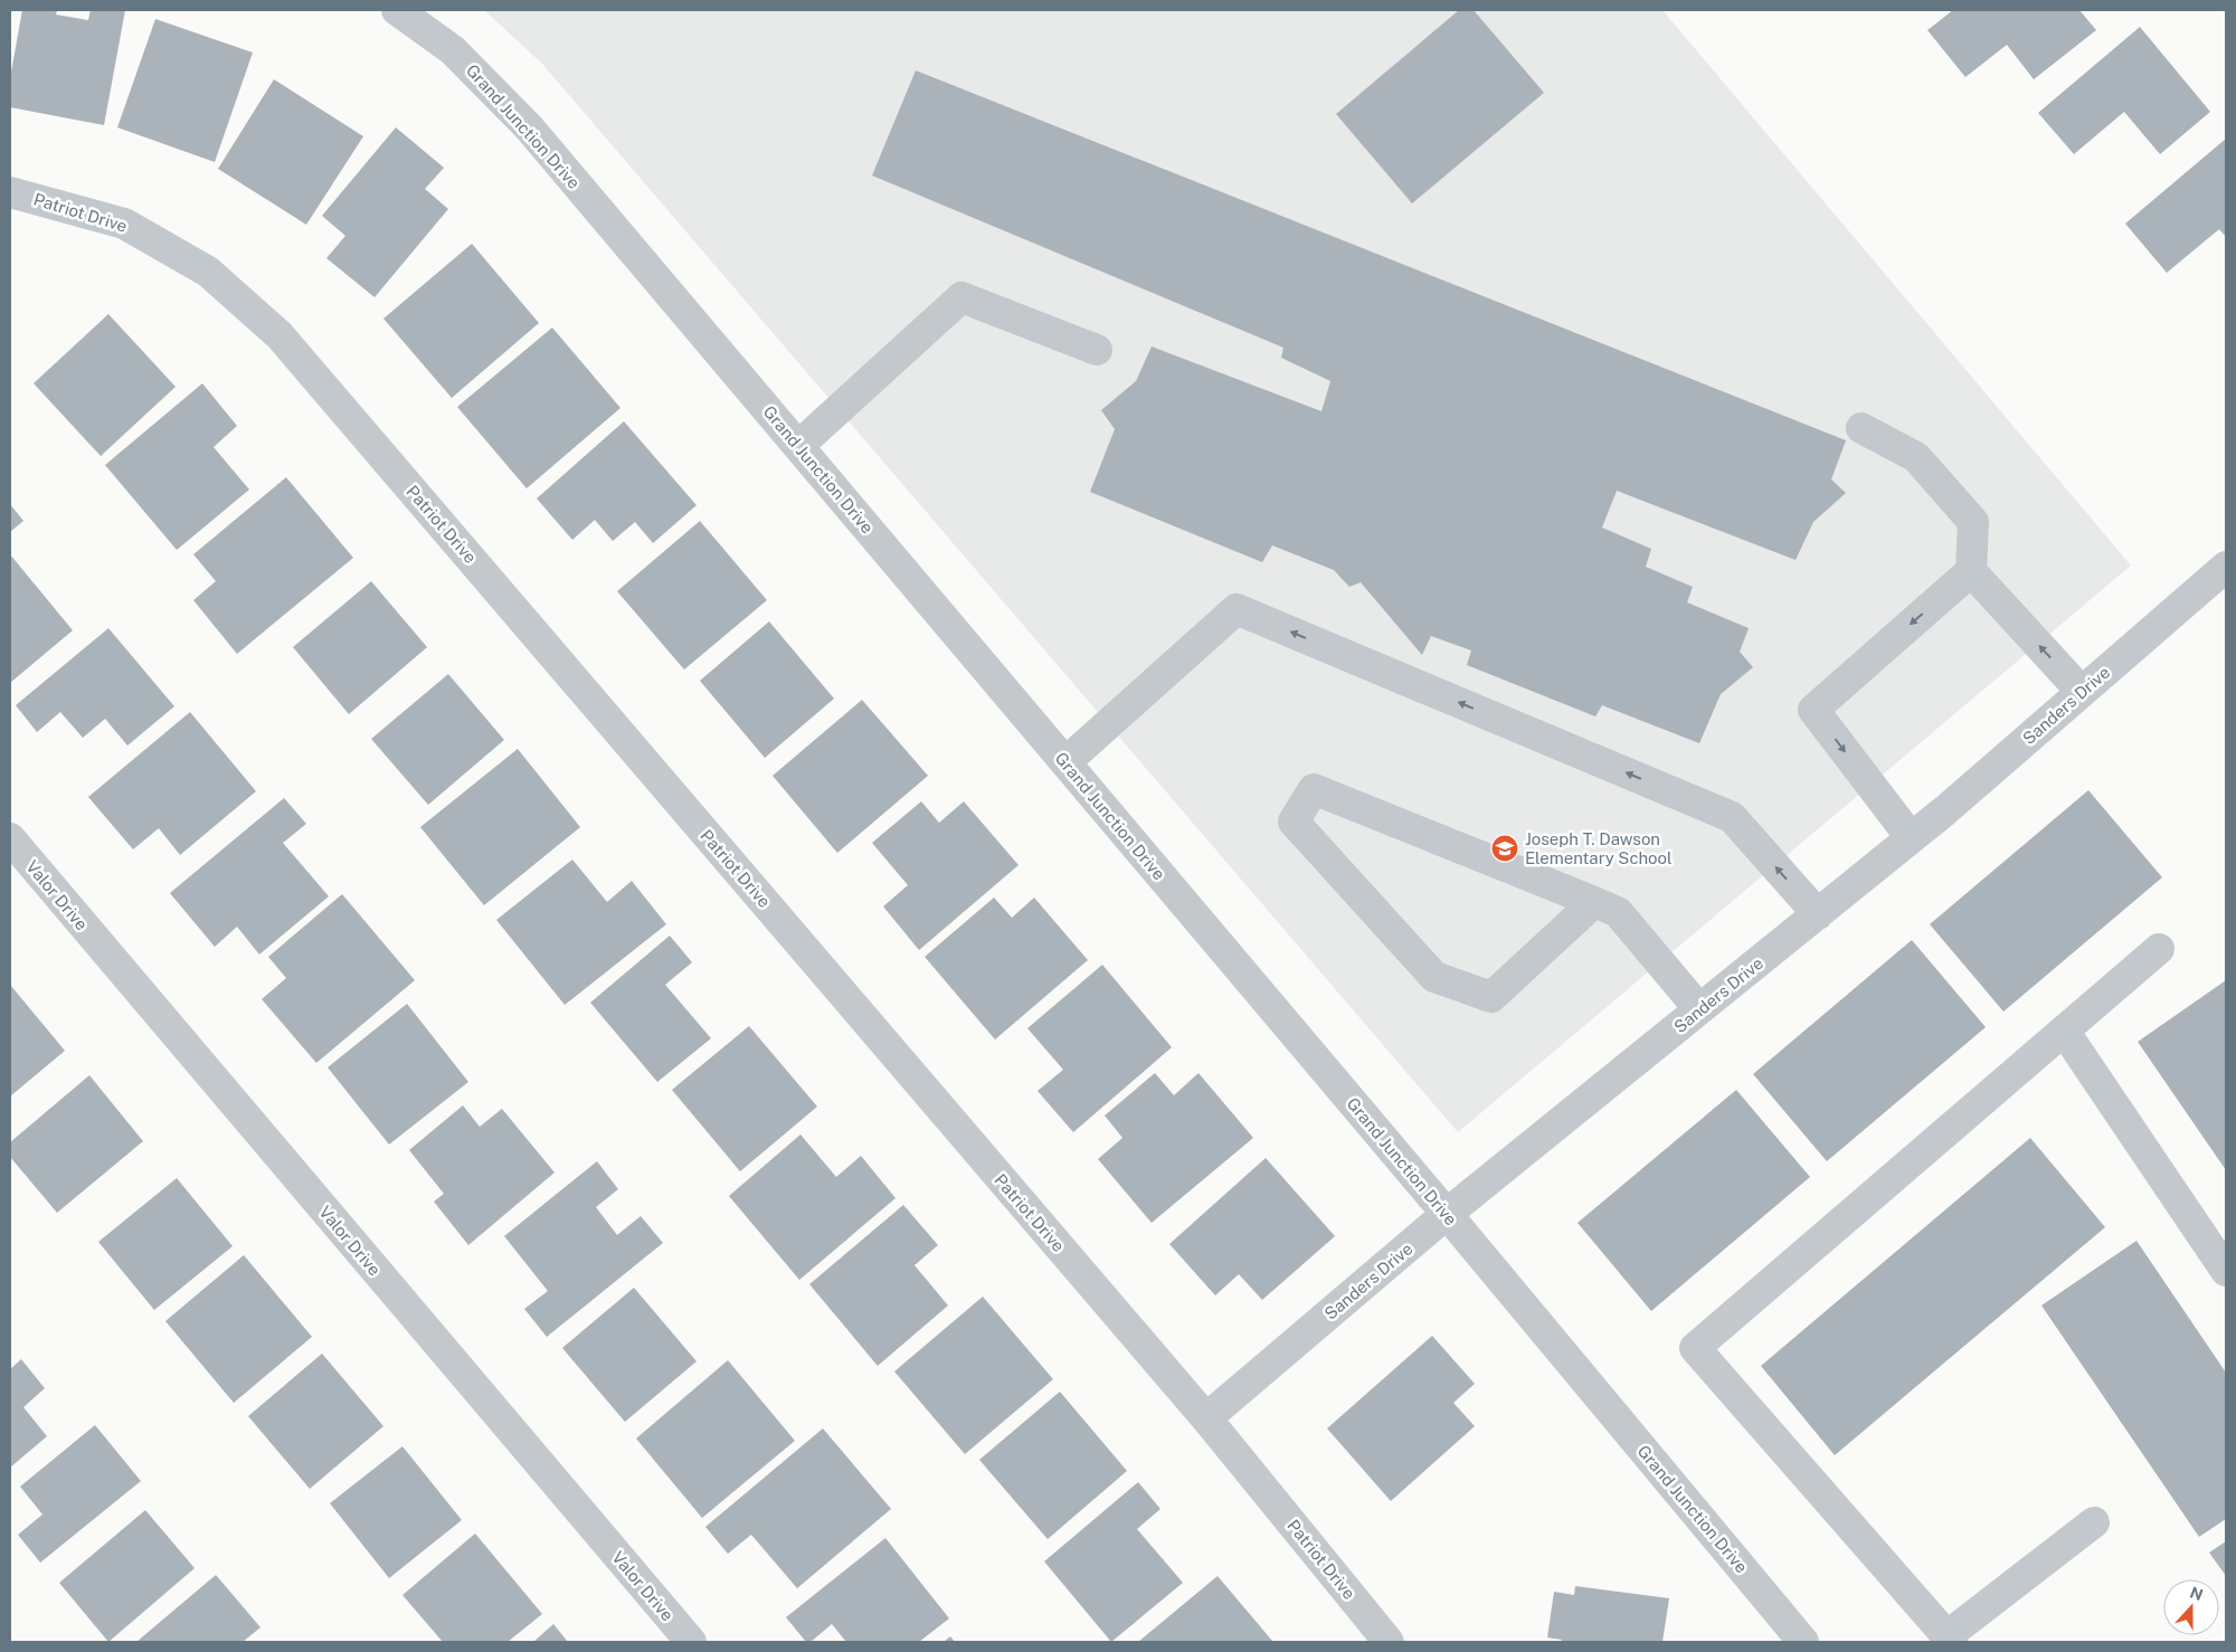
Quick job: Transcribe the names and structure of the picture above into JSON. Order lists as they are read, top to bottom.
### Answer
{
  "streets": {
    "street": [
      "Grand Junction Drive",
      "Patriot Drive",
      "Sanders Drive",
      "Valor Drive"
    ]
  },
  "crossings": [
    ["Grand Junction Drive", "Sanders Drive"],
    ["Patriot Drive", "Sanders Drive"]
  ],
  "places": {
    "school or university": ["Joseph T. Dawson Elementary School"]
  },
  "north": "top"
}
